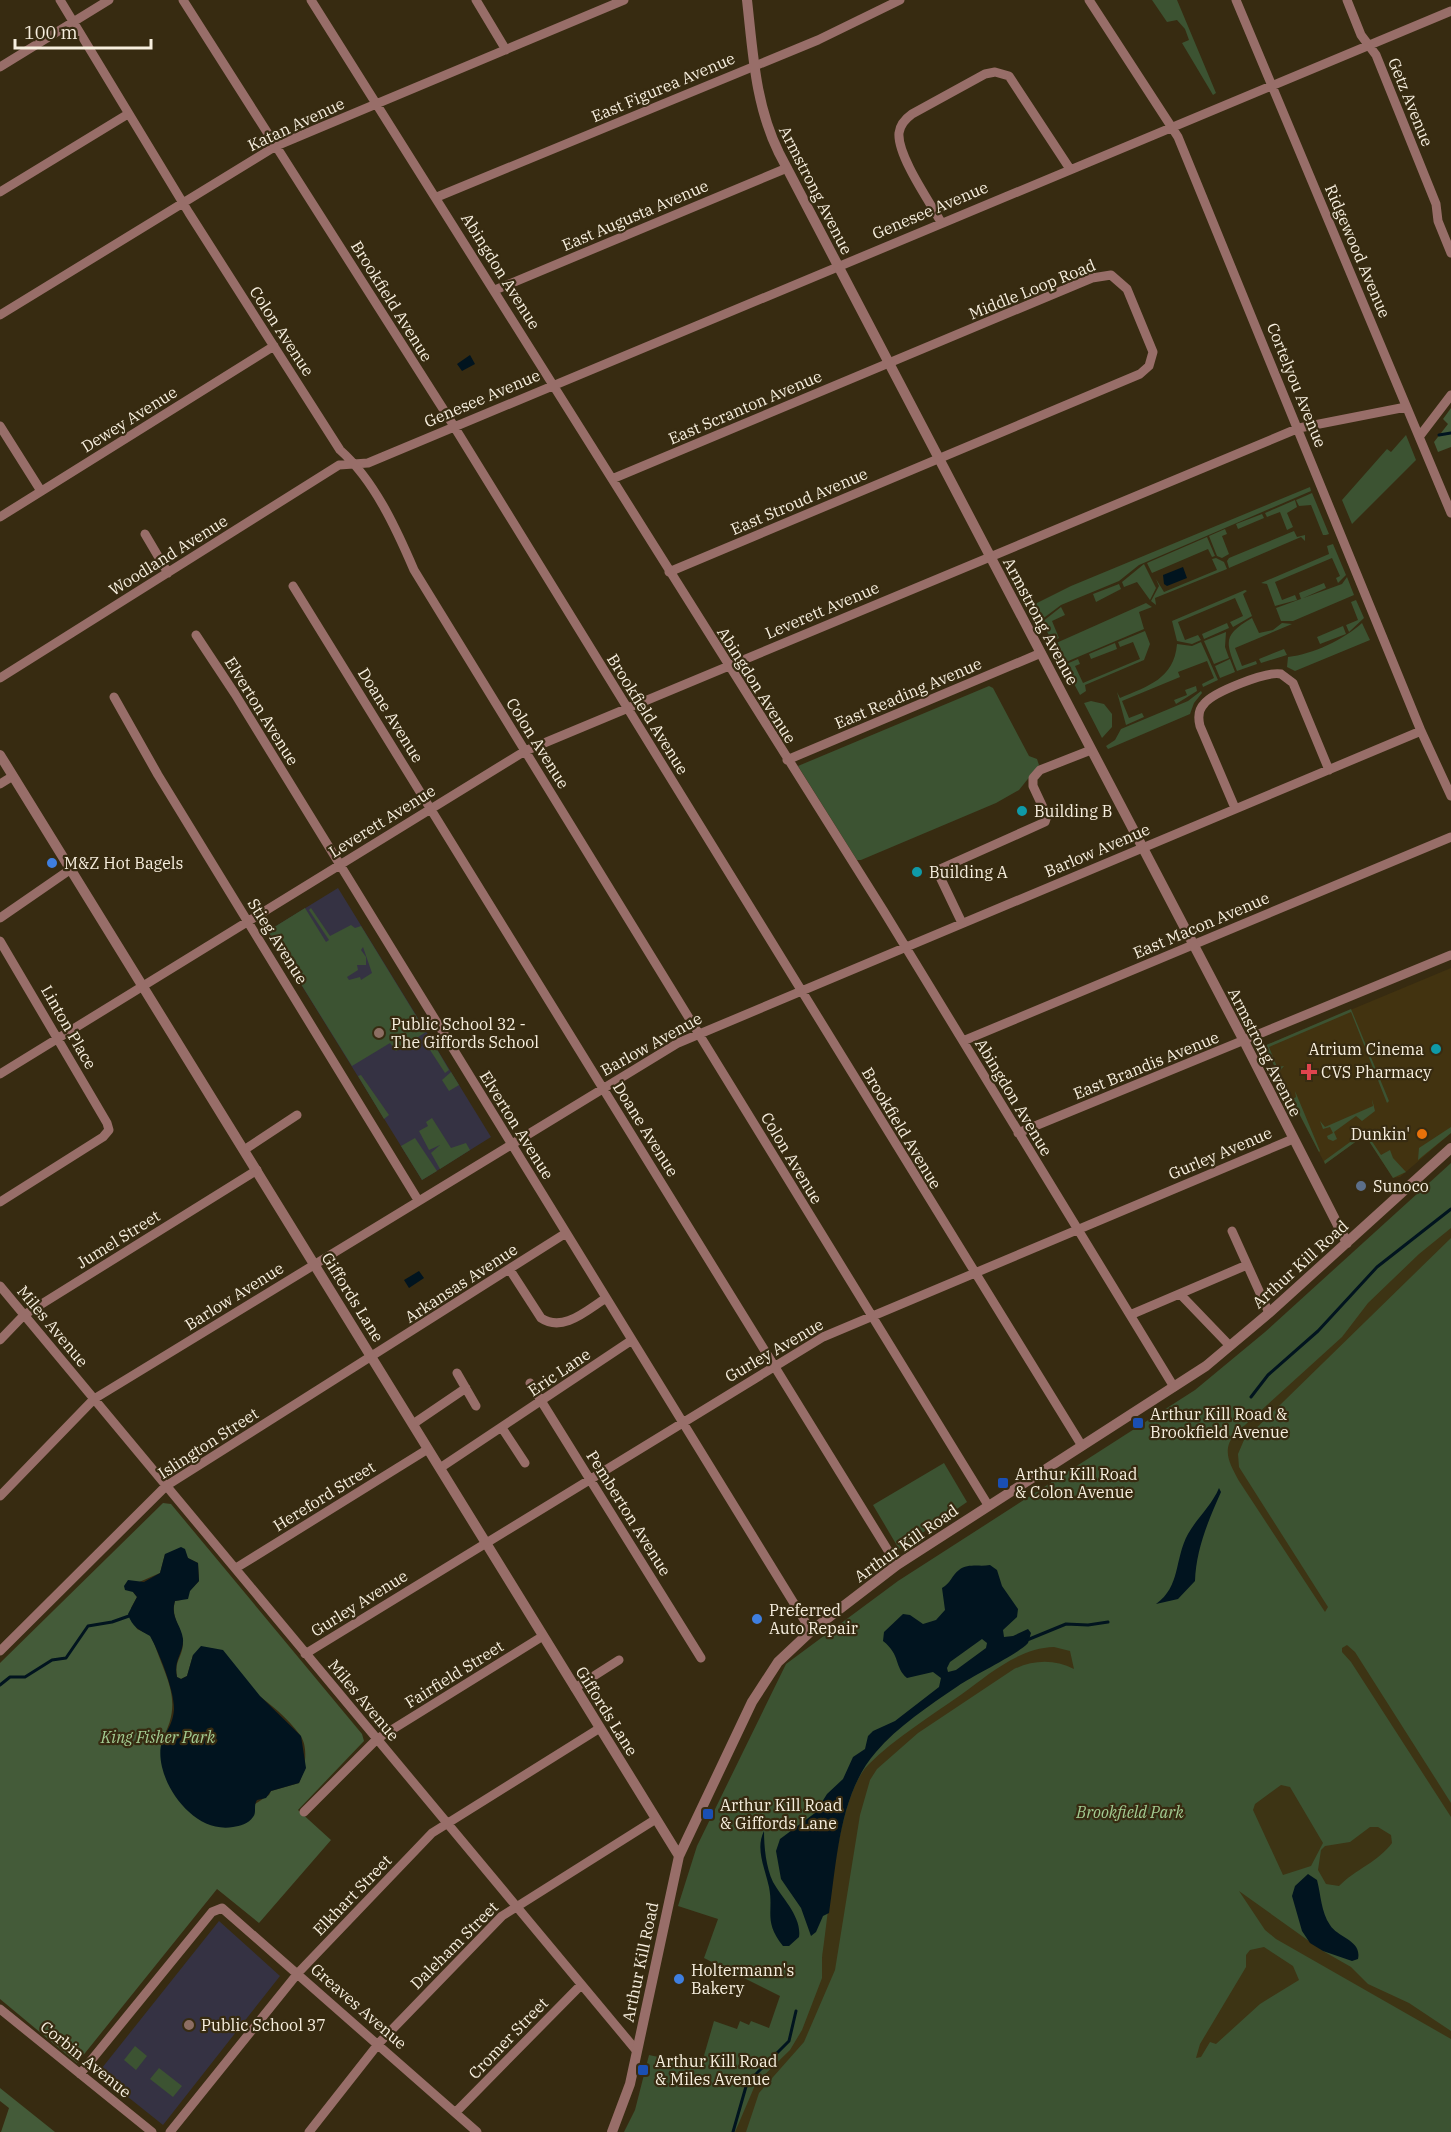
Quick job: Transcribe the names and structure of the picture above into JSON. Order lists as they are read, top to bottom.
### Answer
{
  "streets": {
    "street": [
      "East Figurea Avenue",
      "Getz Avenue",
      "Katan Avenue",
      "Armstrong Avenue",
      "Genesee Avenue",
      "East Augusta Avenue",
      "Ridgewood Avenue",
      "Abingdon Avenue",
      "Middle Loop Road",
      "Brookfield Avenue",
      "Colon Avenue",
      "Cortelyou Avenue",
      "East Scranton Avenue",
      "Dewey Avenue",
      "East Stroud Avenue",
      "Woodland Avenue",
      "Leverett Avenue",
      "East Reading Avenue",
      "Elverton Avenue",
      "Doane Avenue",
      "Barlow Avenue",
      "East Macon Avenue",
      "Stieg Avenue",
      "Linton Place",
      "East Brandis Avenue",
      "Gurley Avenue",
      "Jumel Street",
      "Arthur Kill Road",
      "Arkansas Avenue",
      "Giffords Lane",
      "Miles Avenue",
      "Eric Lane",
      "Islington Street",
      "Hereford Street",
      "Pemberton Avenue",
      "Fairfield Street",
      "Elkhart Street",
      "Daleham Street",
      "Greaves Avenue",
      "Cromer Street",
      "Corbin Avenue"
    ]
  },
  "crossings": [
    ["East Figurea Avenue", "Armstrong Avenue"],
    ["East Figurea Avenue", "Abingdon Avenue"],
    ["Getz Avenue", "Genesee Avenue"],
    ["Katan Avenue", "Abingdon Avenue"],
    ["Katan Avenue", "Brookfield Avenue"],
    ["Katan Avenue", "Colon Avenue"],
    ["Armstrong Avenue", "Genesee Avenue"],
    ["Armstrong Avenue", "East Augusta Avenue"],
    ["Armstrong Avenue", "Middle Loop Road"],
    ["Armstrong Avenue", "East Scranton Avenue"],
    ["Armstrong Avenue", "East Stroud Avenue"],
    ["Armstrong Avenue", "Leverett Avenue"],
    ["Armstrong Avenue", "East Reading Avenue"],
    ["Armstrong Avenue", "Barlow Avenue"],
    ["Armstrong Avenue", "East Macon Avenue"],
    ["Armstrong Avenue", "East Brandis Avenue"],
    ["Armstrong Avenue", "Gurley Avenue"],
    ["Armstrong Avenue", "Arthur Kill Road"],
    ["Genesee Avenue", "Ridgewood Avenue"],
    ["Genesee Avenue", "Abingdon Avenue"],
    ["Genesee Avenue", "Brookfield Avenue"],
    ["Genesee Avenue", "Colon Avenue"],
    ["Genesee Avenue", "Cortelyou Avenue"],
    ["Genesee Avenue", "Woodland Avenue"],
    ["East Augusta Avenue", "Abingdon Avenue"],
    ["Ridgewood Avenue", "Leverett Avenue"],
    ["Abingdon Avenue", "East Scranton Avenue"],
    ["Abingdon Avenue", "East Stroud Avenue"],
    ["Abingdon Avenue", "Leverett Avenue"],
    ["Abingdon Avenue", "East Reading Avenue"],
    ["Abingdon Avenue", "Barlow Avenue"],
    ["Abingdon Avenue", "East Macon Avenue"],
    ["Abingdon Avenue", "East Brandis Avenue"],
    ["Abingdon Avenue", "Gurley Avenue"],
    ["Abingdon Avenue", "Arthur Kill Road"],
    ["Middle Loop Road", "East Scranton Avenue"],
    ["Middle Loop Road", "East Stroud Avenue"],
    ["Brookfield Avenue", "Leverett Avenue"],
    ["Brookfield Avenue", "Barlow Avenue"],
    ["Brookfield Avenue", "Gurley Avenue"],
    ["Brookfield Avenue", "Arthur Kill Road"],
    ["Colon Avenue", "Dewey Avenue"],
    ["Colon Avenue", "Woodland Avenue"],
    ["Colon Avenue", "Leverett Avenue"],
    ["Colon Avenue", "Barlow Avenue"],
    ["Colon Avenue", "Gurley Avenue"],
    ["Colon Avenue", "Arthur Kill Road"],
    ["Cortelyou Avenue", "Leverett Avenue"],
    ["Cortelyou Avenue", "Barlow Avenue"],
    ["Leverett Avenue", "Elverton Avenue"],
    ["Leverett Avenue", "Doane Avenue"],
    ["Leverett Avenue", "Stieg Avenue"],
    ["Leverett Avenue", "Linton Place"],
    ["Leverett Avenue", "Giffords Lane"],
    ["Elverton Avenue", "Barlow Avenue"],
    ["Elverton Avenue", "Gurley Avenue"],
    ["Elverton Avenue", "Arthur Kill Road"],
    ["Elverton Avenue", "Arkansas Avenue"],
    ["Elverton Avenue", "Eric Lane"],
    ["Doane Avenue", "Barlow Avenue"],
    ["Doane Avenue", "Gurley Avenue"],
    ["Doane Avenue", "Arthur Kill Road"],
    ["Barlow Avenue", "Stieg Avenue"],
    ["Barlow Avenue", "Giffords Lane"],
    ["Barlow Avenue", "Miles Avenue"],
    ["Gurley Avenue", "Giffords Lane"],
    ["Gurley Avenue", "Miles Avenue"],
    ["Gurley Avenue", "Pemberton Avenue"],
    ["Jumel Street", "Giffords Lane"],
    ["Jumel Street", "Miles Avenue"],
    ["Arthur Kill Road", "Giffords Lane"],
    ["Arthur Kill Road", "Miles Avenue"],
    ["Arkansas Avenue", "Giffords Lane"],
    ["Arkansas Avenue", "Islington Street"],
    ["Giffords Lane", "Eric Lane"],
    ["Giffords Lane", "Islington Street"],
    ["Giffords Lane", "Hereford Street"],
    ["Giffords Lane", "Fairfield Street"],
    ["Giffords Lane", "Elkhart Street"],
    ["Giffords Lane", "Daleham Street"],
    ["Miles Avenue", "Islington Street"],
    ["Miles Avenue", "Hereford Street"],
    ["Miles Avenue", "Fairfield Street"],
    ["Miles Avenue", "Elkhart Street"],
    ["Miles Avenue", "Daleham Street"],
    ["Miles Avenue", "Cromer Street"],
    ["Eric Lane", "Pemberton Avenue"],
    ["Elkhart Street", "Greaves Avenue"],
    ["Daleham Street", "Greaves Avenue"],
    ["Greaves Avenue", "Cromer Street"],
    ["Greaves Avenue", "Corbin Avenue"]
  ],
  "parks": ["King Fisher Park", "Brookfield Park"],
  "places": {
    "other": [
      "Building B",
      "M&Z Hot Bagels",
      "Building A",
      "Public School 32 - The Giffords School",
      "Atrium Cinema",
      "Dunkin'",
      "Sunoco",
      "Preferred Auto Repair",
      "Holtermann's Bakery",
      "Public School 37"
    ],
    "health": ["CVS Pharmacy"],
    "transit": [
      "Arthur Kill Road & Brookfield Avenue",
      "Arthur Kill Road & Colon Avenue",
      "Arthur Kill Road & Giffords Lane",
      "Arthur Kill Road & Miles Avenue"
    ]
  },
  "scale_bar": "100 m"
}
